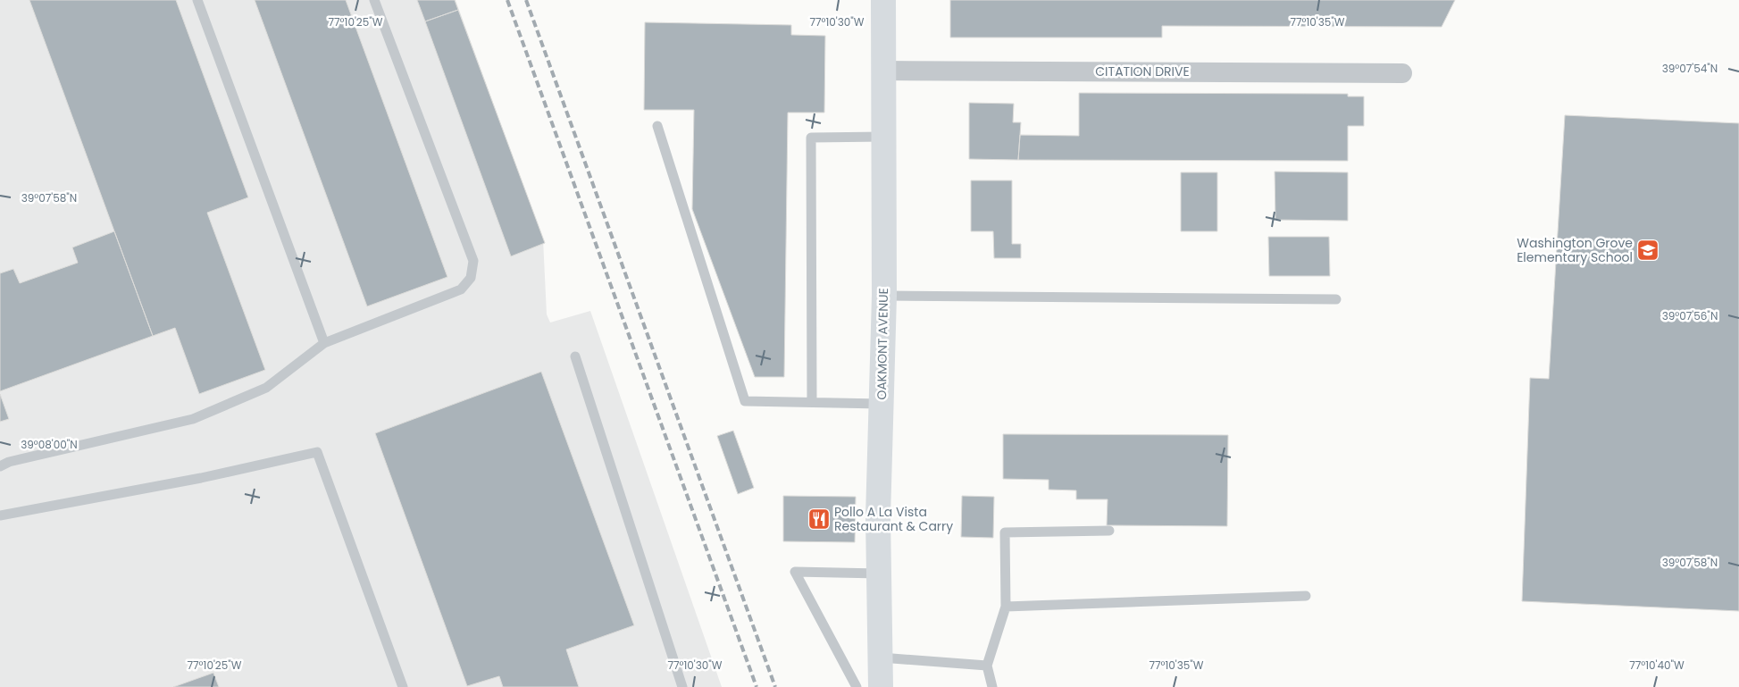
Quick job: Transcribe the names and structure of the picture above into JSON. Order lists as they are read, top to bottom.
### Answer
{
  "streets": {
    "street": ["CITATION DRIVE", "OAKMONT AVENUE"]
  },
  "crossings": [
    ["CITATION DRIVE", "OAKMONT AVENUE"]
  ],
  "places": {
    "school or university": ["Washington Grove Elementary School"],
    "restaurant": ["Pollo A La Vista Restaurant & Carry"]
  },
  "coordinates": [
    "77°10'25\"W",
    "77°10'30\"W",
    "77°10'35\"W",
    "39°07'54\"N",
    "39°07'58\"N",
    "39°07'56\"N",
    "39°08'00\"N",
    "77°10'40\"W"
  ]
}
